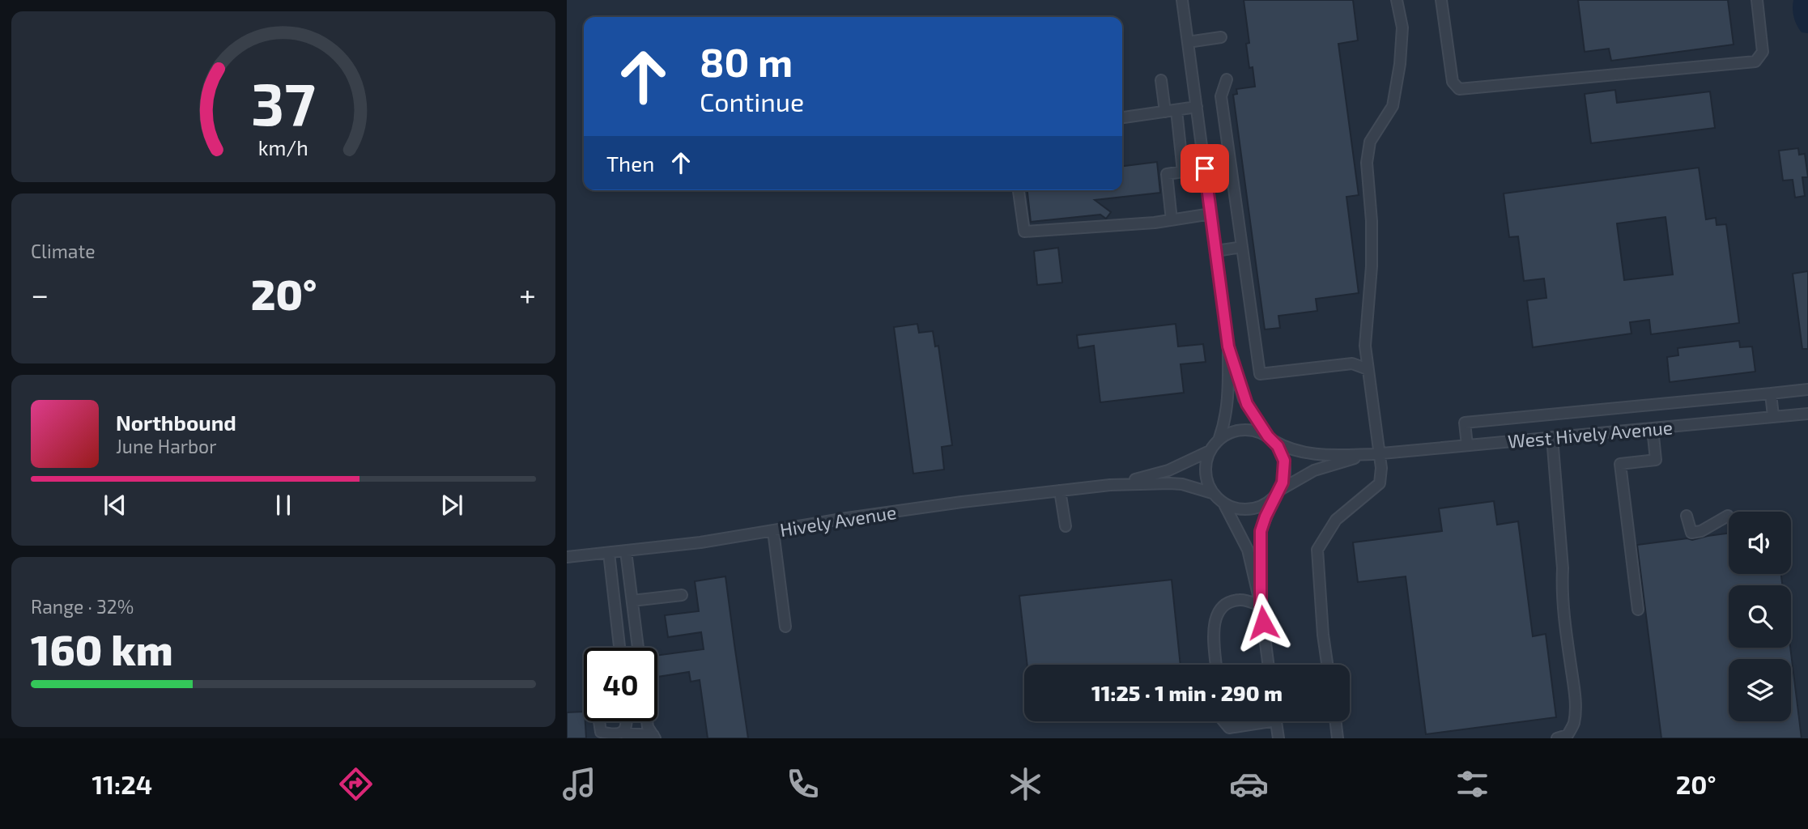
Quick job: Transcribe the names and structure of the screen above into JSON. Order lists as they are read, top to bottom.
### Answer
{
  "streets": {
    "street": ["West Hively Avenue", "Hively Avenue"]
  },
  "page": {
    "turn": ["80 m", "Continue"],
    "then": "Then",
    "tile": [
      "Climate",
      ["Range · 32%", "160 km"]
    ],
    "heat": ["−", "20°", "+"],
    "song": ["Northbound", "June Harbor"],
    "limit": "40",
    "trip": "11:25 · 1 min · 290 m",
    "tabs": ["11:24", "20°"],
    "gauge": ["37", "km/h"]
  }
}
